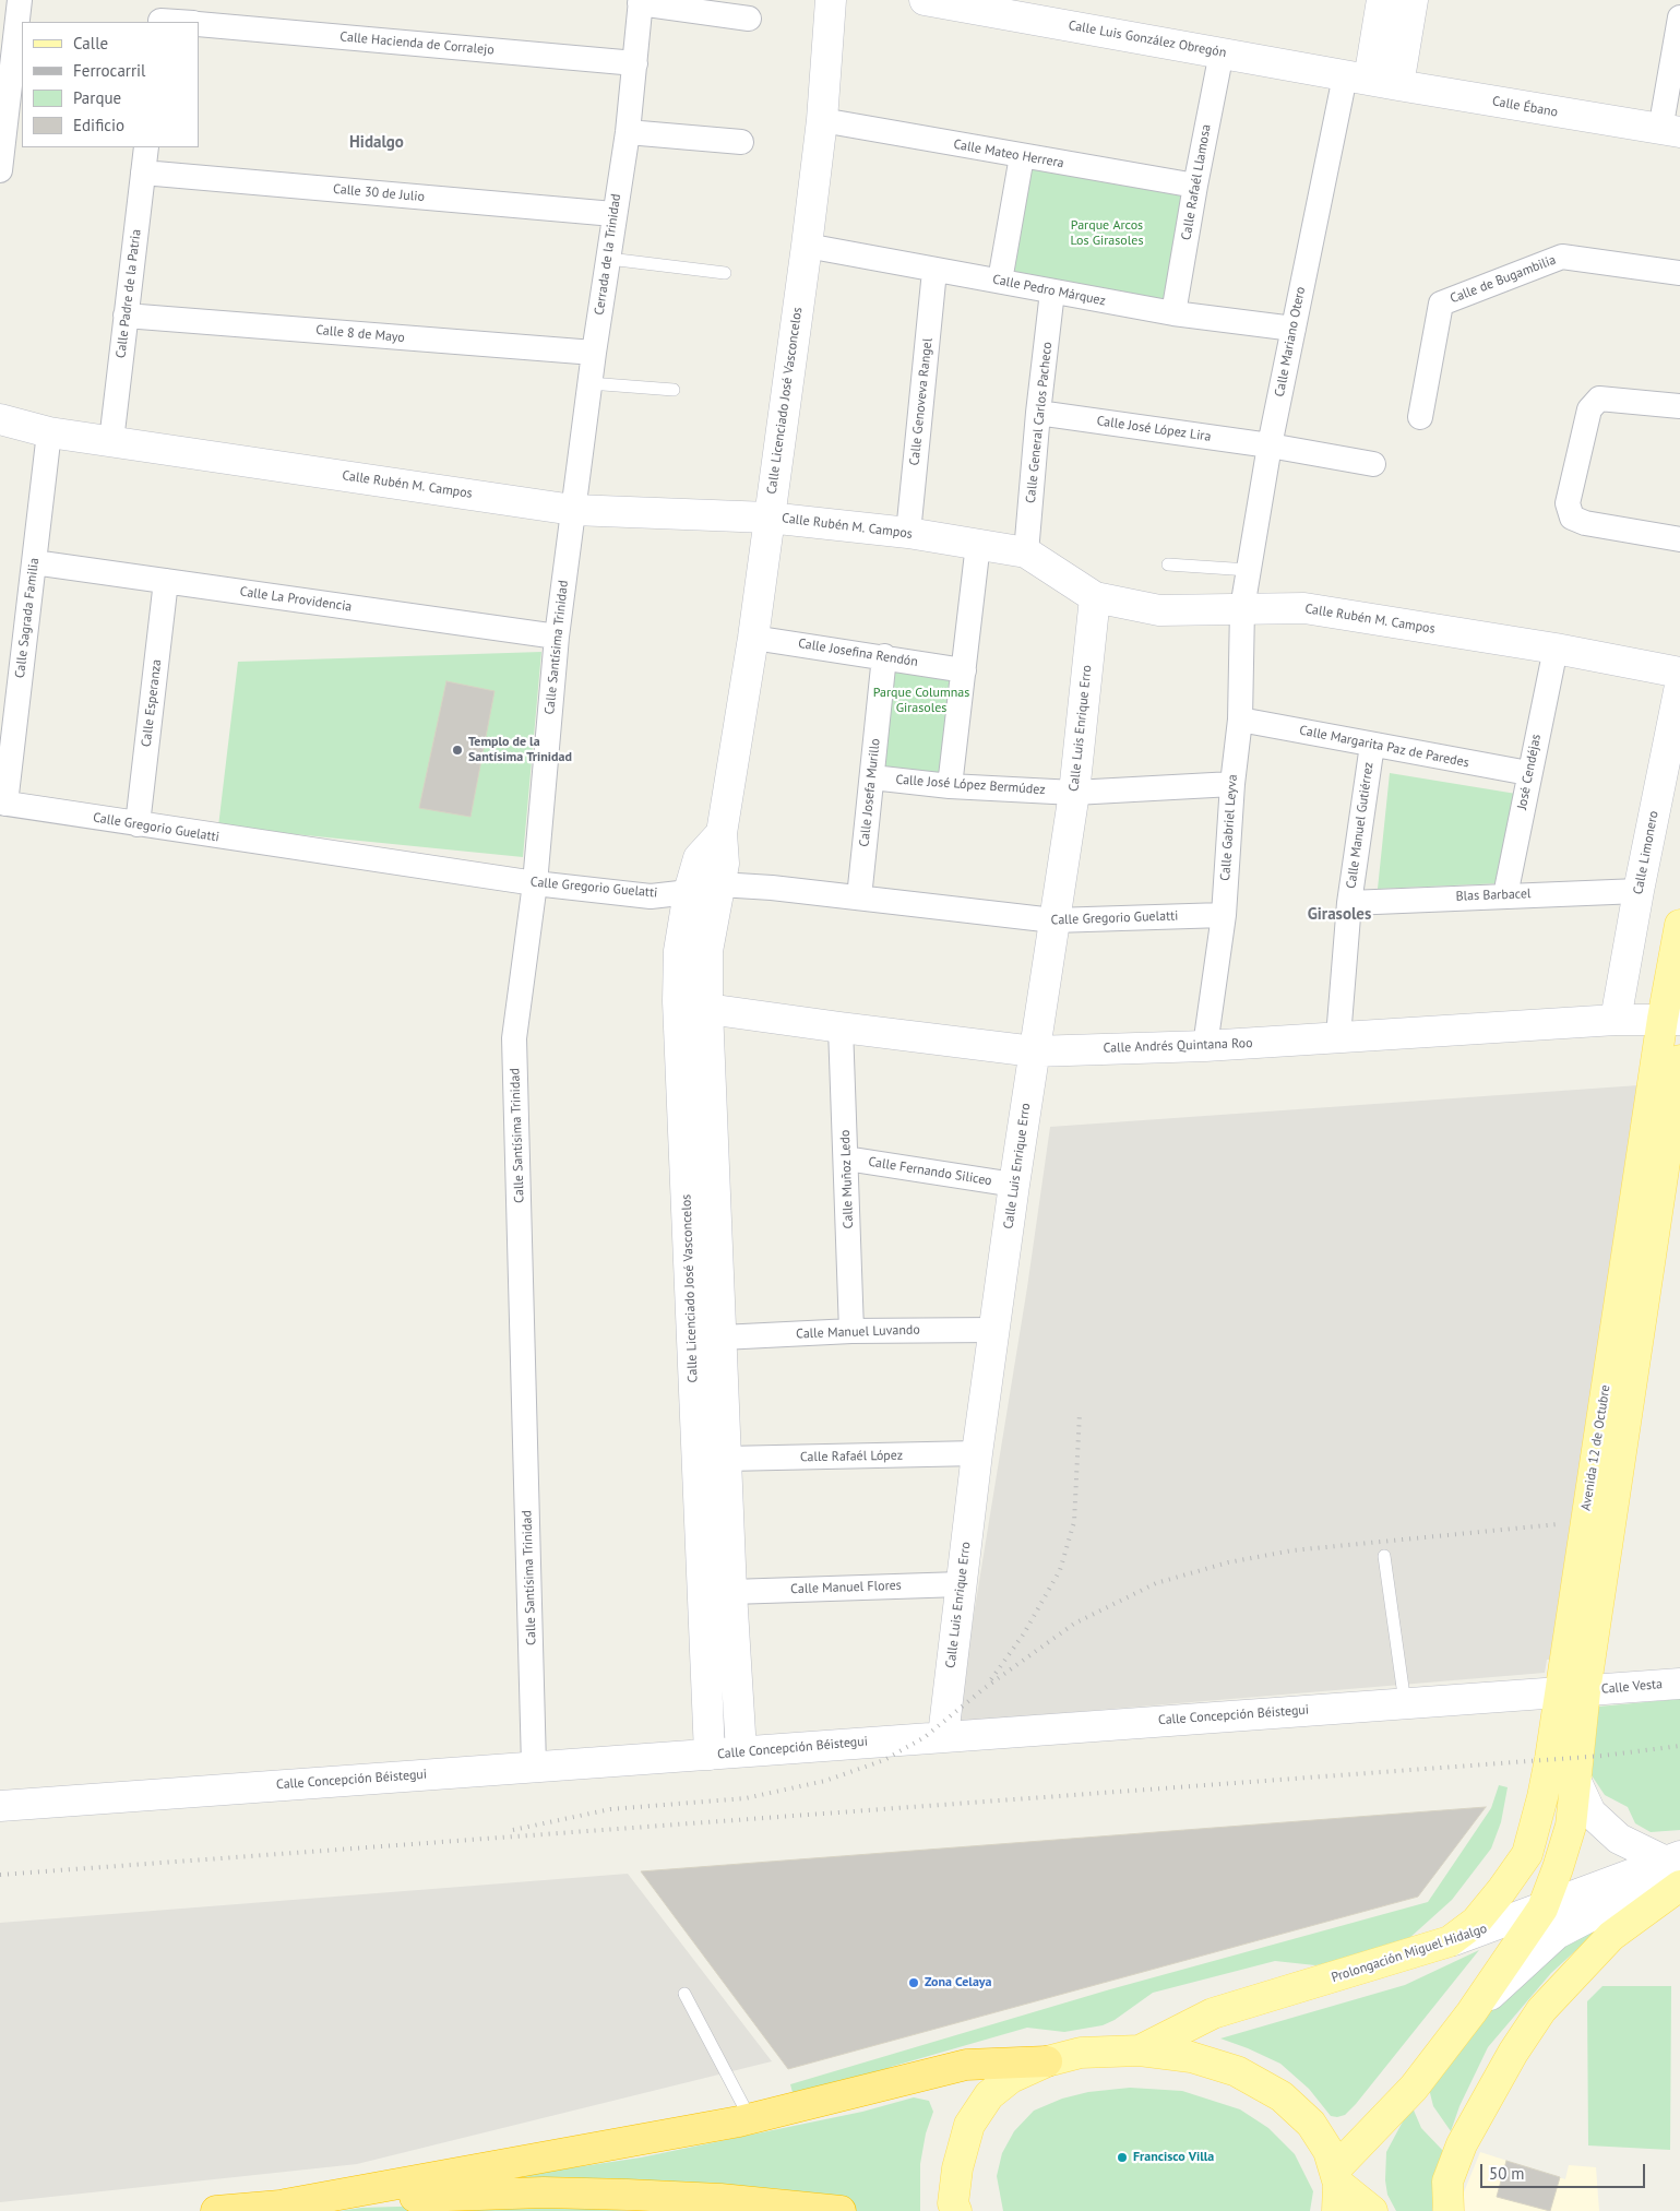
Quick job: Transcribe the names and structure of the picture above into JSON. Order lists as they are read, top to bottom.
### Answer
{
  "streets": {
    "main road": ["Avenida 12 de Octubre", "Prolongación Miguel Hidalgo"],
    "street": [
      "Calle Luis González Obregón",
      "Calle Hacienda de Corralejo",
      "Calle Ébano",
      "Calle Mateo Herrera",
      "Calle Rafaél Llamosa",
      "Calle 30 de Julio",
      "Cerrada de la Trinidad",
      "Calle de Bugambilia",
      "Calle Pedro Márquez",
      "Calle Padre de la Patria",
      "Calle 8 de Mayo",
      "Calle Mariano Otero",
      "Calle Licenciado José Vasconcelos",
      "Calle Genoveva Rangel",
      "Calle General Carlos Pacheco",
      "Calle José López Lira",
      "Calle Rubén M. Campos",
      "Calle La Providencia",
      "Calle Sagrada Familia",
      "Calle Santísima Trinidad",
      "Calle Josefina Rendón",
      "Calle Esperanza",
      "Calle Luis Enrique Erro",
      "Calle Margarita Paz de Paredes",
      "José Cendéjas",
      "Calle José López Bermúdez",
      "Calle Josefa Murillo",
      "Calle Manuel Gutiérrez",
      "Calle Gregorio Guelatti",
      "Calle Gabriel Leyva",
      "Calle Limonero",
      "Blas Barbacel",
      "Calle Andrés Quintana Roo",
      "Calle Fernando Siliceo",
      "Calle Muñoz Ledo",
      "Calle Manuel Luvando",
      "Calle Rafaél López",
      "Calle Manuel Flores",
      "Calle Vesta",
      "Calle Concepción Béistegui"
    ]
  },
  "crossings": [
    ["Calle Luis González Obregón", "Calle Ébano"],
    ["Calle Luis González Obregón", "Calle Rafaél Llamosa"],
    ["Calle Luis González Obregón", "Calle Mariano Otero"],
    ["Calle Hacienda de Corralejo", "Cerrada de la Trinidad"],
    ["Calle Ébano", "Calle Mariano Otero"],
    ["Calle Mateo Herrera", "Calle Rafaél Llamosa"],
    ["Calle Mateo Herrera", "Calle Licenciado José Vasconcelos"],
    ["Calle Rafaél Llamosa", "Calle Pedro Márquez"],
    ["Calle 30 de Julio", "Cerrada de la Trinidad"],
    ["Calle 30 de Julio", "Calle Padre de la Patria"],
    ["Cerrada de la Trinidad", "Calle 8 de Mayo"],
    ["Cerrada de la Trinidad", "Calle Rubén M. Campos"],
    ["Cerrada de la Trinidad", "Calle Santísima Trinidad"],
    ["Calle Pedro Márquez", "Calle Mariano Otero"],
    ["Calle Pedro Márquez", "Calle Licenciado José Vasconcelos"],
    ["Calle Pedro Márquez", "Calle Genoveva Rangel"],
    ["Calle Pedro Márquez", "Calle General Carlos Pacheco"],
    ["Calle Padre de la Patria", "Calle 8 de Mayo"],
    ["Calle Padre de la Patria", "Calle Rubén M. Campos"],
    ["Calle Mariano Otero", "Calle José López Lira"],
    ["Calle Mariano Otero", "Calle Rubén M. Campos"],
    ["Calle Mariano Otero", "Calle Gabriel Leyva"],
    ["Calle Licenciado José Vasconcelos", "Calle Rubén M. Campos"],
    ["Calle Licenciado José Vasconcelos", "Calle Josefina Rendón"],
    ["Calle Licenciado José Vasconcelos", "Calle Gregorio Guelatti"],
    ["Calle Licenciado José Vasconcelos", "Calle Andrés Quintana Roo"],
    ["Calle Licenciado José Vasconcelos", "Calle Manuel Luvando"],
    ["Calle Licenciado José Vasconcelos", "Calle Rafaél López"],
    ["Calle Licenciado José Vasconcelos", "Calle Manuel Flores"],
    ["Calle Licenciado José Vasconcelos", "Calle Concepción Béistegui"],
    ["Calle Genoveva Rangel", "Calle Rubén M. Campos"],
    ["Calle General Carlos Pacheco", "Calle José López Lira"],
    ["Calle General Carlos Pacheco", "Calle Rubén M. Campos"],
    ["Calle Rubén M. Campos", "Calle Sagrada Familia"],
    ["Calle Rubén M. Campos", "Calle Santísima Trinidad"],
    ["Calle Rubén M. Campos", "Calle Luis Enrique Erro"],
    ["Calle Rubén M. Campos", "José Cendéjas"],
    ["Calle Rubén M. Campos", "Calle Gabriel Leyva"],
    ["Calle La Providencia", "Calle Sagrada Familia"],
    ["Calle La Providencia", "Calle Santísima Trinidad"],
    ["Calle La Providencia", "Calle Esperanza"],
    ["Calle Sagrada Familia", "Calle Gregorio Guelatti"],
    ["Calle Santísima Trinidad", "Calle Gregorio Guelatti"],
    ["Calle Santísima Trinidad", "Calle Concepción Béistegui"],
    ["Calle Josefina Rendón", "Calle Josefa Murillo"],
    ["Calle Esperanza", "Calle Gregorio Guelatti"],
    ["Calle Luis Enrique Erro", "Calle José López Bermúdez"],
    ["Calle Luis Enrique Erro", "Calle Gregorio Guelatti"],
    ["Calle Luis Enrique Erro", "Calle Andrés Quintana Roo"],
    ["Calle Luis Enrique Erro", "Calle Fernando Siliceo"],
    ["Calle Luis Enrique Erro", "Calle Manuel Luvando"],
    ["Calle Luis Enrique Erro", "Calle Rafaél López"],
    ["Calle Luis Enrique Erro", "Calle Manuel Flores"],
    ["Calle Luis Enrique Erro", "Calle Concepción Béistegui"],
    ["Calle Margarita Paz de Paredes", "José Cendéjas"],
    ["Calle Margarita Paz de Paredes", "Calle Manuel Gutiérrez"],
    ["Calle Margarita Paz de Paredes", "Calle Gabriel Leyva"],
    ["José Cendéjas", "Blas Barbacel"],
    ["Calle José López Bermúdez", "Calle Josefa Murillo"],
    ["Calle José López Bermúdez", "Calle Gabriel Leyva"],
    ["Calle Josefa Murillo", "Calle Gregorio Guelatti"],
    ["Calle Manuel Gutiérrez", "Blas Barbacel"],
    ["Calle Manuel Gutiérrez", "Calle Andrés Quintana Roo"],
    ["Calle Gregorio Guelatti", "Calle Gabriel Leyva"],
    ["Calle Gabriel Leyva", "Calle Andrés Quintana Roo"],
    ["Calle Limonero", "Blas Barbacel"],
    ["Calle Limonero", "Calle Andrés Quintana Roo"],
    ["Calle Andrés Quintana Roo", "Calle Muñoz Ledo"],
    ["Calle Andrés Quintana Roo", "Avenida 12 de Octubre"],
    ["Calle Fernando Siliceo", "Calle Muñoz Ledo"],
    ["Calle Muñoz Ledo", "Calle Manuel Luvando"],
    ["Avenida 12 de Octubre", "Calle Vesta"],
    ["Avenida 12 de Octubre", "Calle Concepción Béistegui"],
    ["Avenida 12 de Octubre", "Prolongación Miguel Hidalgo"],
    ["Calle Vesta", "Calle Concepción Béistegui"]
  ],
  "districts": ["Hidalgo", "Girasoles"],
  "parks": ["Parque Arcos Los Girasoles", "Parque Columnas Girasoles"],
  "places": ["Templo de la Santísima Trinidad", "Zona Celaya", "Francisco Villa"],
  "legend": [
    "Calle",
    "Ferrocarril",
    "Parque",
    "Edificio"
  ],
  "scale_bar": "50 m"
}
